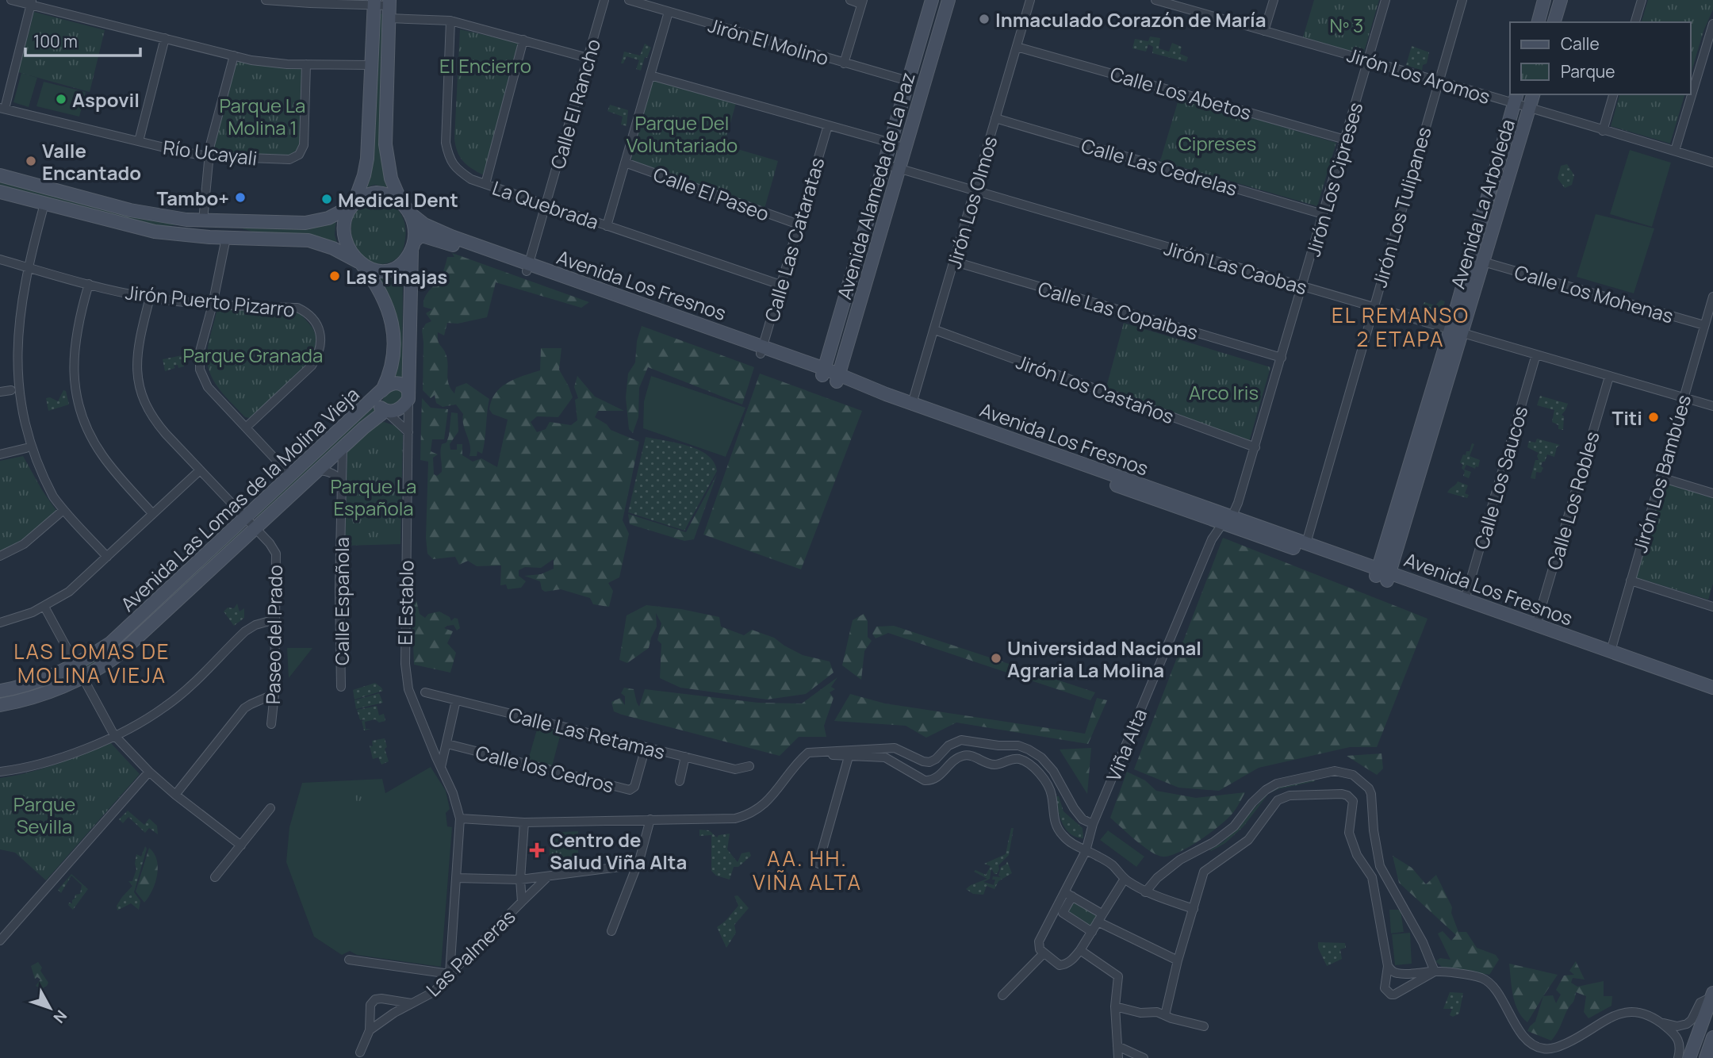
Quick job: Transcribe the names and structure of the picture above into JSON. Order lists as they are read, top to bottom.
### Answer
{
  "streets": {
    "main road": [
      "Avenida Alameda de La Paz",
      "Avenida La Arboleda",
      "Avenida Los Fresnos",
      "Avenida Las Lomas de la Molina Vieja"
    ],
    "street": [
      "Jirón El Molino",
      "Jirón Los Aromos",
      "Calle Los Abetos",
      "Calle El Rancho",
      "Río Ucayali",
      "Calle Las Cedrelas",
      "Jirón Los Cipreses",
      "Calle El Paseo",
      "Jirón Los Olmos",
      "La Quebrada",
      "Jirón Los Tulipanes",
      "Calle Las Cataratas",
      "Jirón Las Caobas",
      "Calle Los Mohenas",
      "Jirón Puerto Pizarro",
      "Calle Las Copaibas",
      "Jirón Los Castaños",
      "Jirón Los Bambúes",
      "Calle Los Saucos",
      "Calle Los Robles",
      "Calle Española",
      "El Establo",
      "Paseo del Prado",
      "Calle Las Retamas",
      "Viña Alta",
      "Calle los Cedros",
      "Las Palmeras"
    ]
  },
  "crossings": [
    ["Jirón El Molino", "Avenida Alameda de La Paz"],
    ["Jirón Los Aromos", "Jirón Los Cipreses"],
    ["Jirón Los Aromos", "Avenida La Arboleda"],
    ["Jirón Los Aromos", "Jirón Los Tulipanes"],
    ["Calle Los Abetos", "Jirón Los Cipreses"],
    ["Calle Los Abetos", "Jirón Los Olmos"],
    ["Calle El Rancho", "La Quebrada"],
    ["Calle El Rancho", "Avenida Los Fresnos"],
    ["Calle Las Cedrelas", "Jirón Los Cipreses"],
    ["Calle Las Cedrelas", "Jirón Los Olmos"],
    ["Jirón Los Cipreses", "Jirón Las Caobas"],
    ["Jirón Los Cipreses", "Avenida Los Fresnos"],
    ["Jirón Los Cipreses", "Calle Las Copaibas"],
    ["Jirón Los Cipreses", "Jirón Los Castaños"],
    ["Jirón Los Cipreses", "Viña Alta"],
    ["Avenida Alameda de La Paz", "Jirón Las Caobas"],
    ["Avenida Alameda de La Paz", "Avenida Los Fresnos"],
    ["Calle El Paseo", "Calle Las Cataratas"],
    ["Jirón Los Olmos", "Jirón Las Caobas"],
    ["Jirón Los Olmos", "Avenida Los Fresnos"],
    ["Jirón Los Olmos", "Calle Las Copaibas"],
    ["Jirón Los Olmos", "Jirón Los Castaños"],
    ["Avenida La Arboleda", "Jirón Las Caobas"],
    ["Avenida La Arboleda", "Avenida Los Fresnos"],
    ["Avenida La Arboleda", "Calle Los Mohenas"],
    ["La Quebrada", "Calle Las Cataratas"],
    ["Jirón Los Tulipanes", "Jirón Las Caobas"],
    ["Jirón Los Tulipanes", "Avenida Los Fresnos"],
    ["Calle Las Cataratas", "Avenida Los Fresnos"],
    ["Jirón Las Caobas", "Jirón Los Bambúes"],
    ["Jirón Las Caobas", "Calle Los Saucos"],
    ["Jirón Las Caobas", "Calle Los Robles"],
    ["Avenida Los Fresnos", "Jirón Los Bambúes"],
    ["Avenida Los Fresnos", "Calle Los Saucos"],
    ["Avenida Los Fresnos", "Avenida Las Lomas de la Molina Vieja"],
    ["Avenida Los Fresnos", "Calle Los Robles"],
    ["Avenida Los Fresnos", "Viña Alta"],
    ["Calle Los Mohenas", "Jirón Los Bambúes"],
    ["Jirón Puerto Pizarro", "Paseo del Prado"],
    ["Avenida Las Lomas de la Molina Vieja", "Calle Española"],
    ["Avenida Las Lomas de la Molina Vieja", "El Establo"],
    ["Avenida Las Lomas de la Molina Vieja", "Paseo del Prado"],
    ["El Establo", "Las Palmeras"],
    ["Calle Las Retamas", "Calle los Cedros"]
  ],
  "districts": ["EL REMANSO 2 ETAPA", "LAS LOMAS DE MOLINA VIEJA", "AA. HH. VIÑA ALTA"],
  "parks": [
    "Nº 3",
    "El Encierro",
    "Parque La Molina 1",
    "Parque Del Voluntariado",
    "Cipreses",
    "Parque Granada",
    "Arco Iris",
    "Parque La Española",
    "Parque Sevilla"
  ],
  "places": {
    "other": [
      "Inmaculado Corazón de María",
      "Aspovil",
      "Valle Encantado",
      "Tambo+",
      "Medical Dent",
      "Las Tinajas",
      "Titi",
      "Universidad Nacional Agraria La Molina"
    ],
    "health": ["Centro de Salud Viña Alta"]
  },
  "legend": ["Calle", "Parque"],
  "scale_bar": "100 m",
  "north": "bottom right"
}
